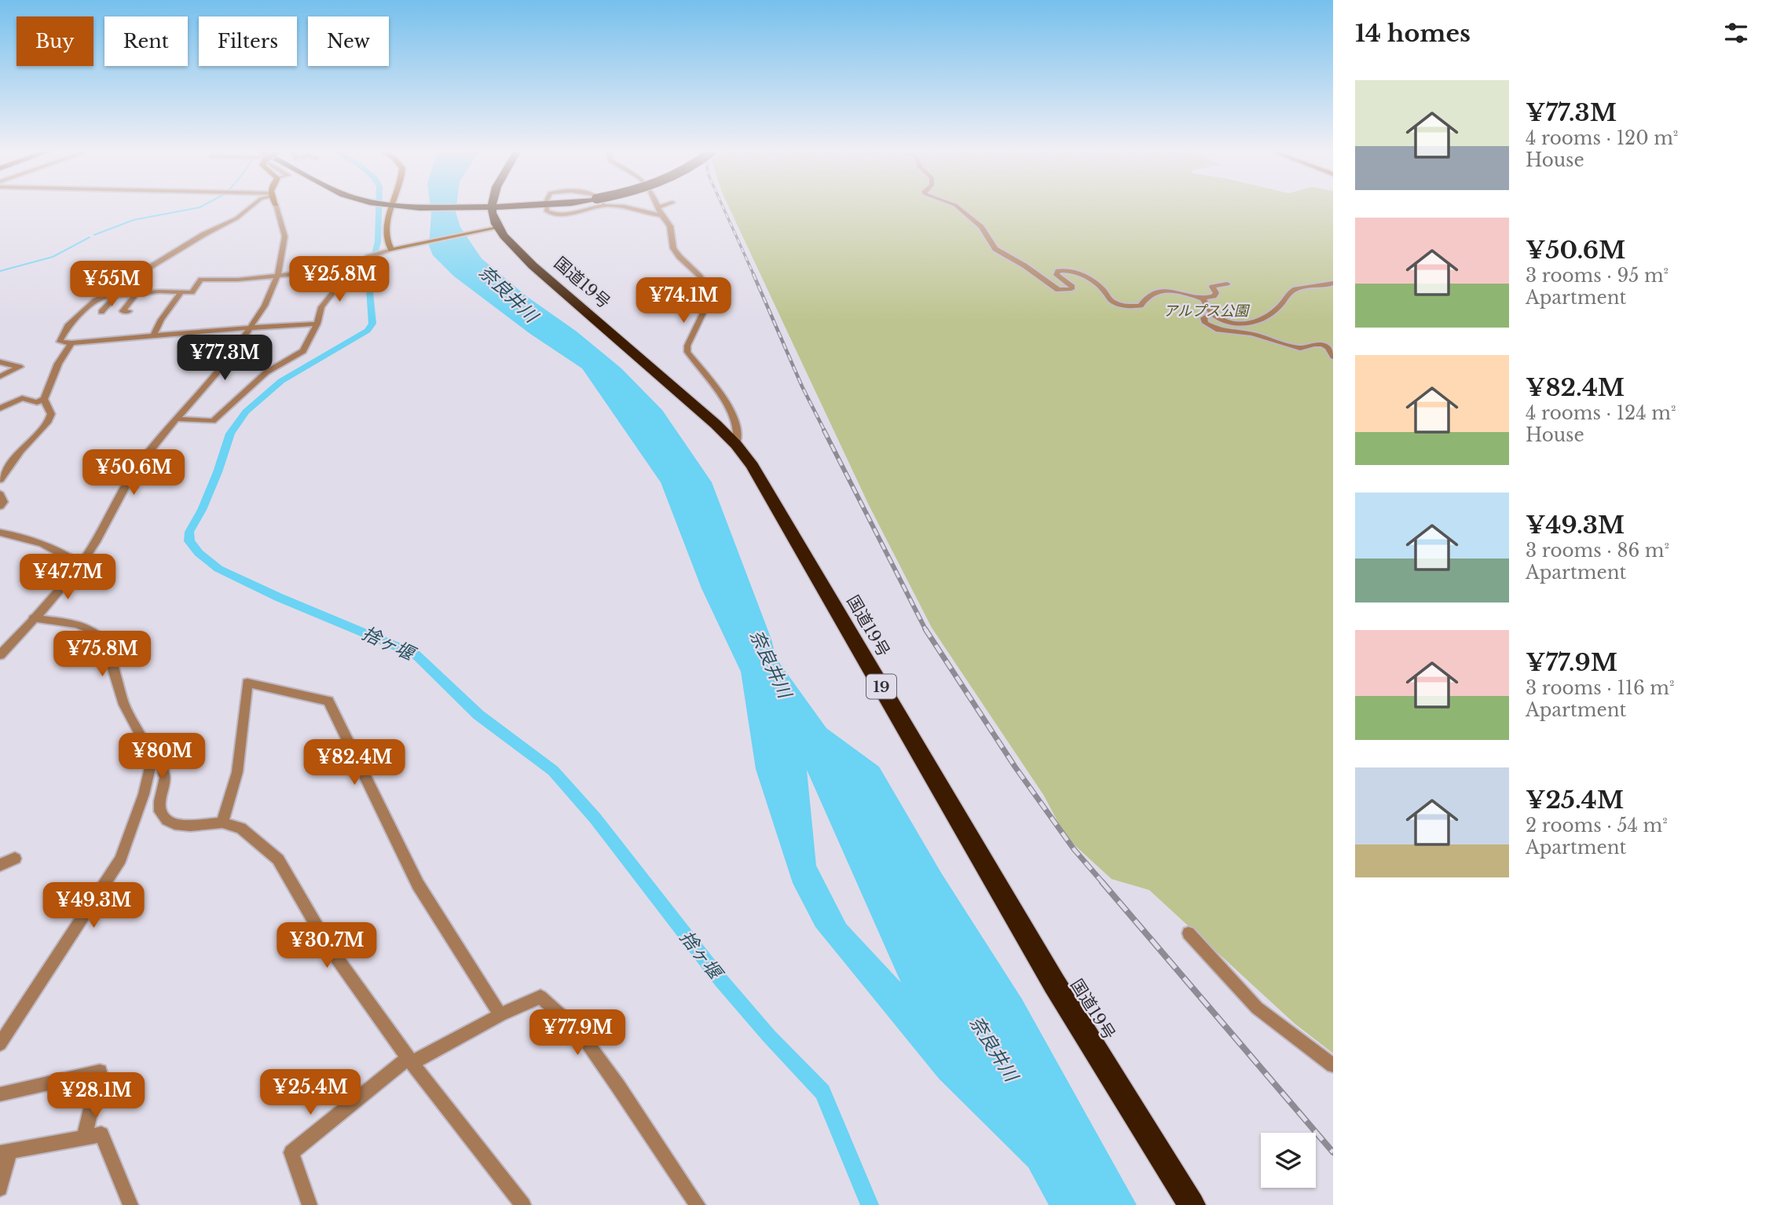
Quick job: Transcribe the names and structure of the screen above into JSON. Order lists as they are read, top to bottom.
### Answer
{
  "streets": {
    "highway": ["国道19号", "19"]
  },
  "water": ["奈良井川", "捨ヶ堰"],
  "parks": ["アルプス公園"],
  "page": {
    "heading": "14 homes",
    "chip": [
      "Buy",
      "Rent",
      "Filters",
      "New"
    ],
    "list": [
      {
        "name": "¥77.3M",
        "note": "4 rooms · 120 m² · House"
      },
      {
        "name": "¥50.6M",
        "note": "3 rooms · 95 m² · Apartment"
      },
      {
        "name": "¥82.4M",
        "note": "4 rooms · 124 m² · House"
      },
      {
        "name": "¥49.3M",
        "note": "3 rooms · 86 m² · Apartment"
      },
      {
        "name": "¥77.9M",
        "note": "3 rooms · 116 m² · Apartment"
      },
      {
        "name": "¥25.4M",
        "note": "2 rooms · 54 m² · Apartment"
      }
    ],
    "price": [
      "¥25.8M",
      "¥55M",
      "¥74.1M",
      "¥77.3M",
      "¥50.6M",
      "¥47.7M",
      "¥75.8M",
      "¥80M",
      "¥82.4M",
      "¥49.3M",
      "¥30.7M",
      "¥77.9M",
      "¥25.4M",
      "¥28.1M"
    ]
  }
}
